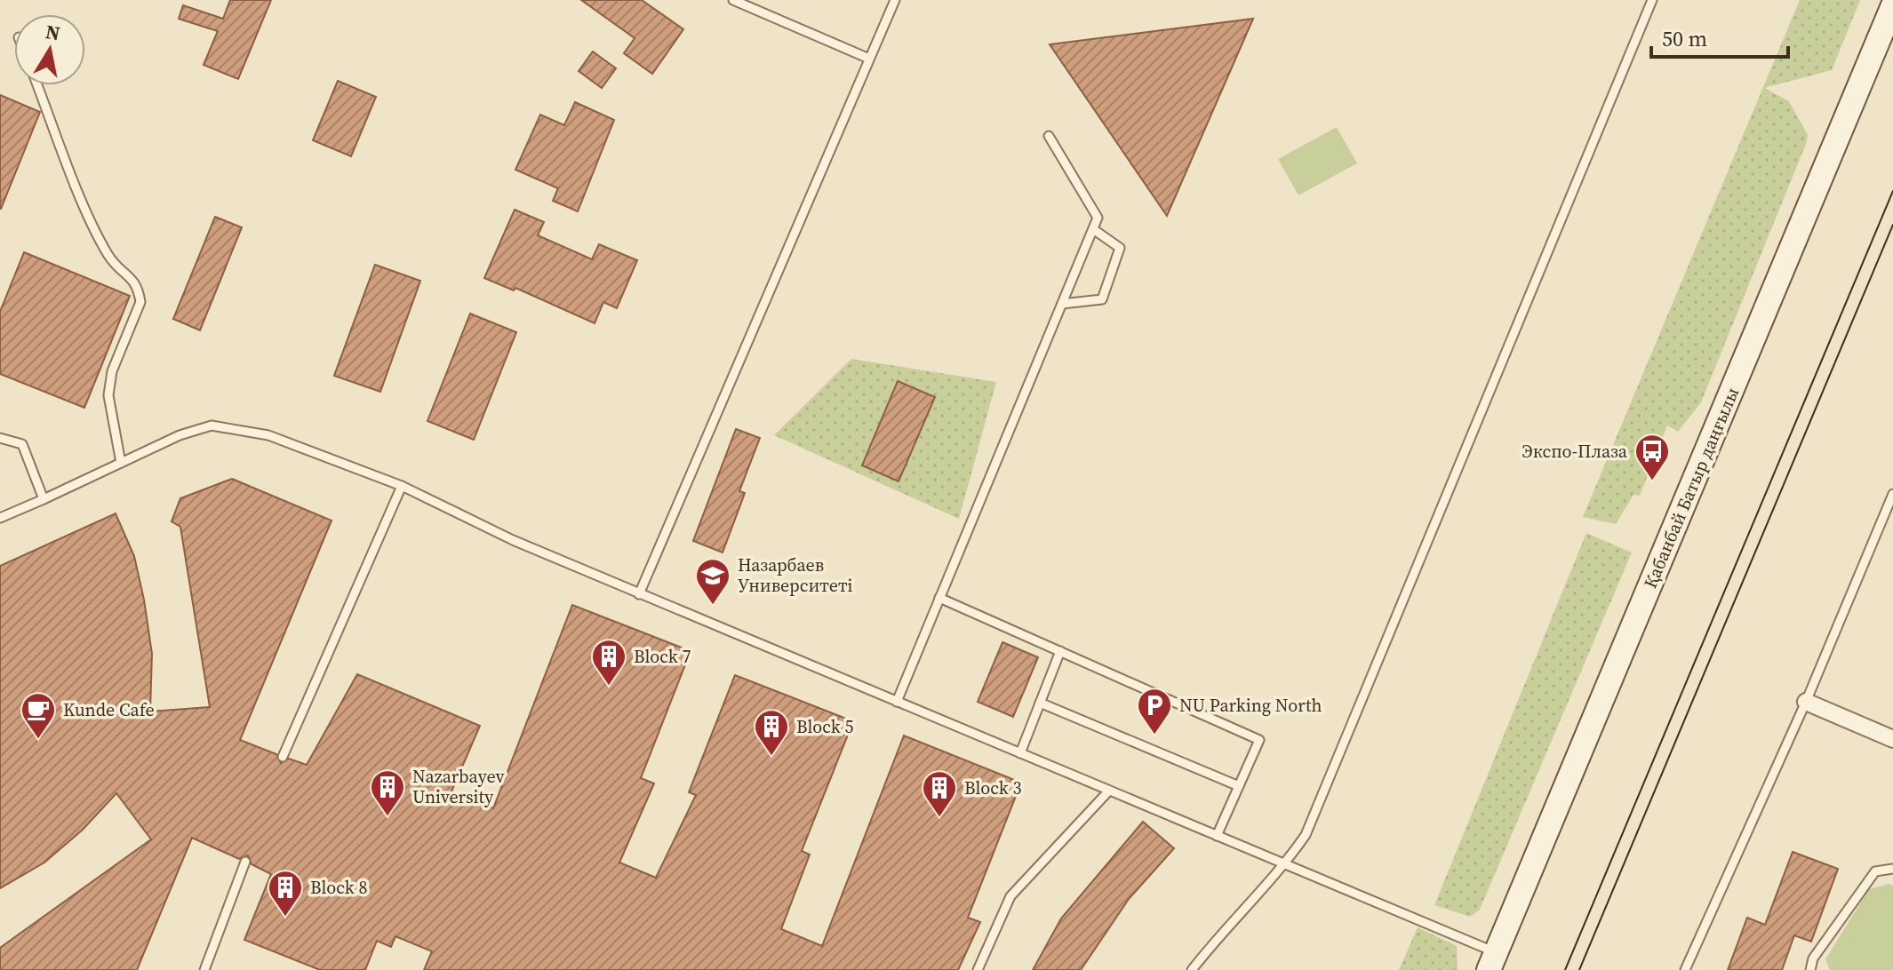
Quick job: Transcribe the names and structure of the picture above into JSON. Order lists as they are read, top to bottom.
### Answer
{
  "streets": {
    "main road": ["Қабанбай Батыр даңғылы"]
  },
  "places": {
    "bus stop": ["Экспо-Плаза"],
    "school or university": ["Назарбаев Университеті"],
    "building": [
      "Block 7",
      "Block 5",
      "Nazarbayev University",
      "Block 3",
      "Block 8"
    ],
    "parking": ["NU Parking North"],
    "cafe": ["Kunde Cafe"]
  },
  "scale_bar": "50 m",
  "north": "top"
}
